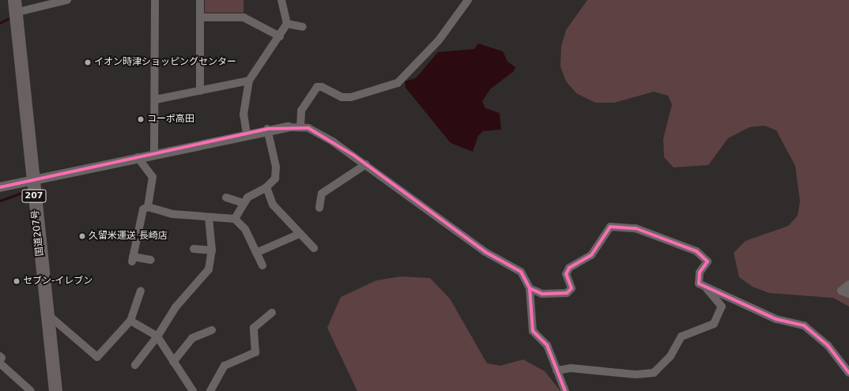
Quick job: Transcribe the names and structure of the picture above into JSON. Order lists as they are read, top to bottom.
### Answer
{
  "streets": {
    "highway": ["207", "国道207号"]
  },
  "places": [
    "イオン時津ショッピングセンター",
    "コーポ高田",
    "久留米運送 長崎店",
    "セブン-イレブン"
  ]
}
